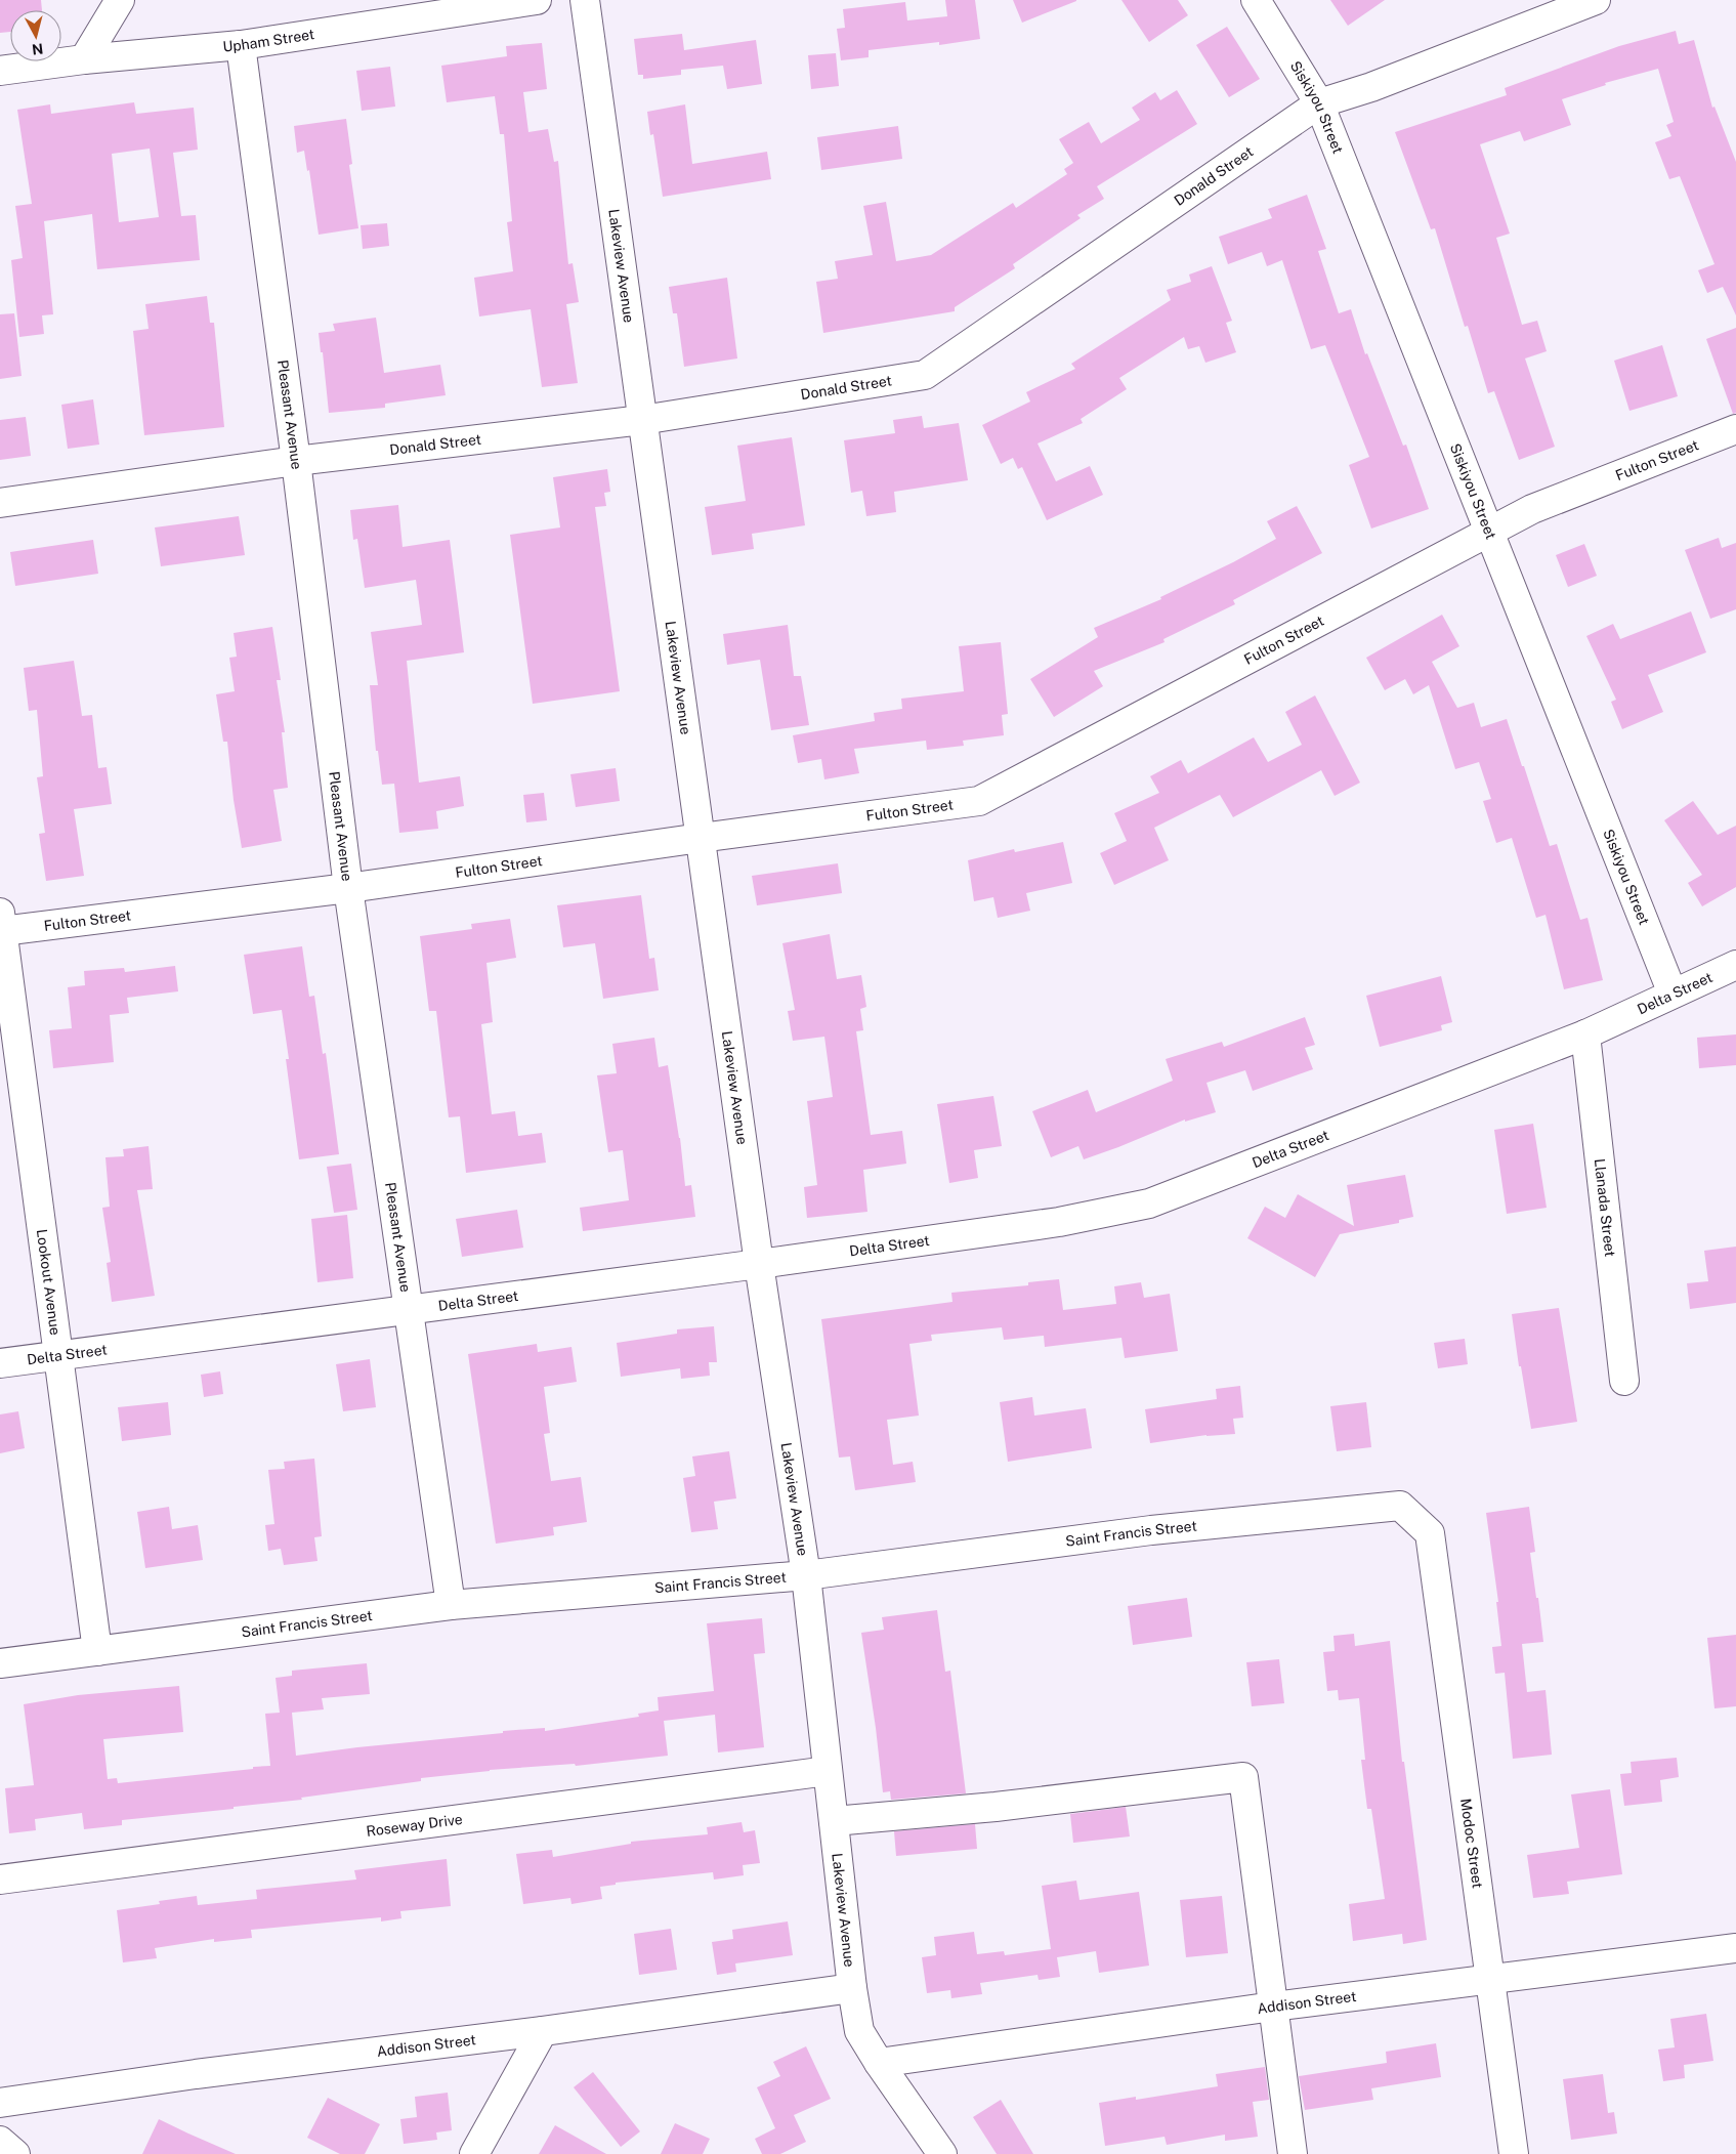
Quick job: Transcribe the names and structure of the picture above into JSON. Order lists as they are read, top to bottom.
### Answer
{
  "streets": {
    "street": [
      "Upham Street",
      "Siskiyou Street",
      "Donald Street",
      "Lakeview Avenue",
      "Pleasant Avenue",
      "Fulton Street",
      "Delta Street",
      "Llanada Street",
      "Lookout Avenue",
      "Saint Francis Street",
      "Roseway Drive",
      "Modoc Street",
      "Addison Street"
    ]
  },
  "crossings": [
    ["Upham Street", "Pleasant Avenue"],
    ["Siskiyou Street", "Donald Street"],
    ["Siskiyou Street", "Fulton Street"],
    ["Siskiyou Street", "Delta Street"],
    ["Donald Street", "Lakeview Avenue"],
    ["Donald Street", "Pleasant Avenue"],
    ["Lakeview Avenue", "Fulton Street"],
    ["Lakeview Avenue", "Delta Street"],
    ["Lakeview Avenue", "Saint Francis Street"],
    ["Lakeview Avenue", "Roseway Drive"],
    ["Lakeview Avenue", "Addison Street"],
    ["Pleasant Avenue", "Fulton Street"],
    ["Pleasant Avenue", "Delta Street"],
    ["Pleasant Avenue", "Saint Francis Street"],
    ["Fulton Street", "Lookout Avenue"],
    ["Delta Street", "Llanada Street"],
    ["Delta Street", "Lookout Avenue"],
    ["Lookout Avenue", "Saint Francis Street"],
    ["Saint Francis Street", "Modoc Street"],
    ["Modoc Street", "Addison Street"]
  ],
  "north": "bottom"
}
